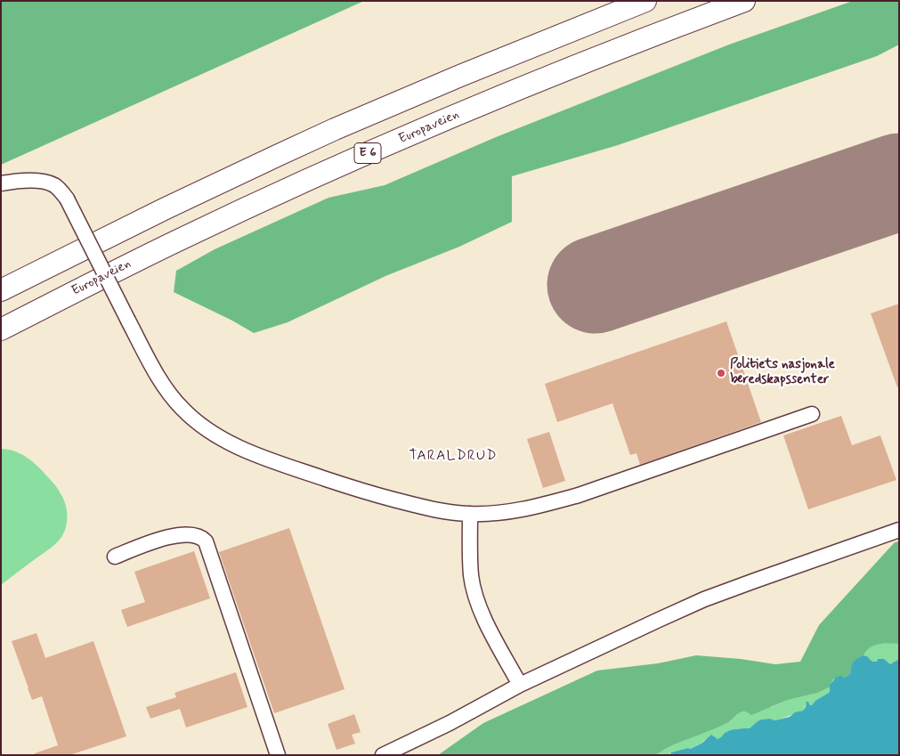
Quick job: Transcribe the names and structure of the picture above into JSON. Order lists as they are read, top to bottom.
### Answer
{
  "streets": {
    "highway": ["Europaveien", "E 6"]
  },
  "districts": ["TARALDRUD"],
  "places": ["Politiets nasjonale beredskapssenter"]
}
